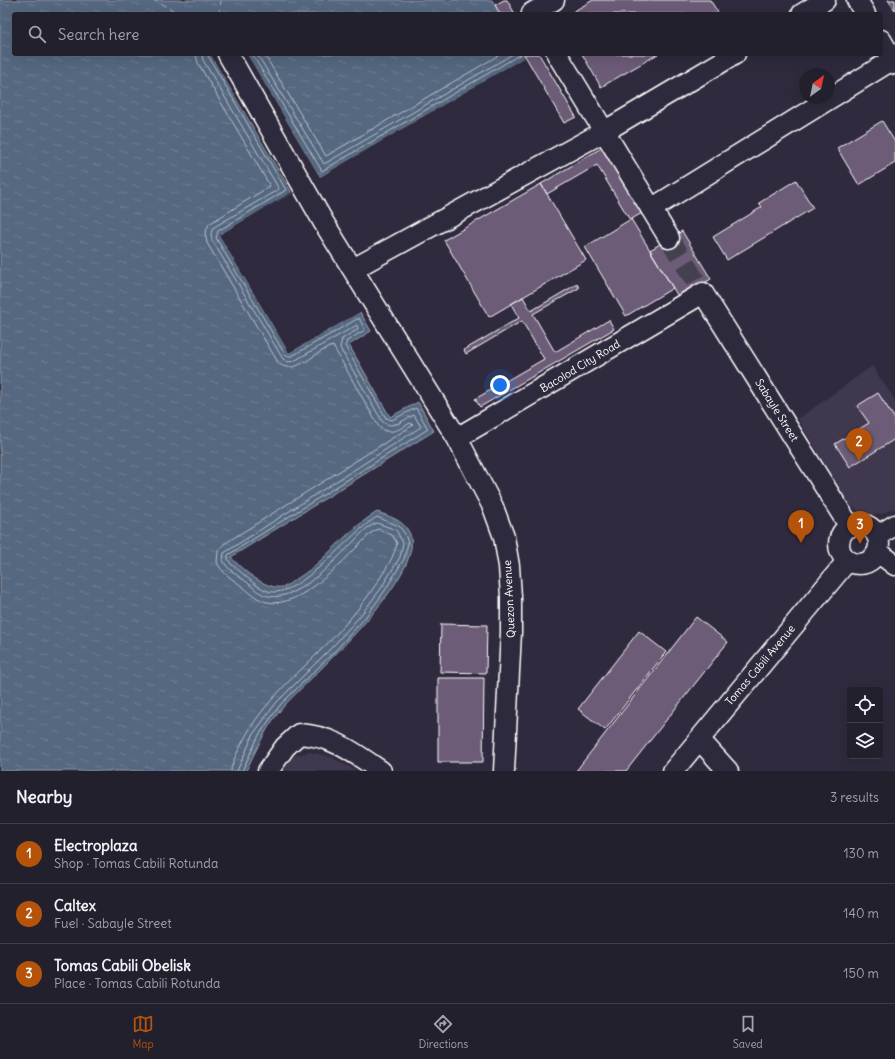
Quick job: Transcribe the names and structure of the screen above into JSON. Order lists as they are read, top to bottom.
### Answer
{
  "streets": {
    "street": [
      "Bacolod City Road",
      "Sabayle Street",
      "Quezon Avenue",
      "Tomas Cabili Avenue"
    ]
  },
  "crossings": [
    ["Bacolod City Road", "Sabayle Street"],
    ["Bacolod City Road", "Quezon Avenue"],
    ["Sabayle Street", "Tomas Cabili Avenue"]
  ],
  "north": "top right",
  "page": {
    "search": "Search here",
    "pins": ["2", "1", "3"],
    "heading": ["Nearby", "3 results"],
    "list": [
      {
        "mark": "1",
        "name": "Electroplaza",
        "note": "Shop · Tomas Cabili Rotunda",
        "value": "130 m"
      },
      {
        "mark": "2",
        "name": "Caltex",
        "note": "Fuel · Sabayle Street",
        "value": "140 m"
      },
      {
        "mark": "3",
        "name": "Tomas Cabili Obelisk",
        "note": "Place · Tomas Cabili Rotunda",
        "value": "150 m"
      }
    ],
    "nav": ["Map", "Directions", "Saved"]
  }
}
